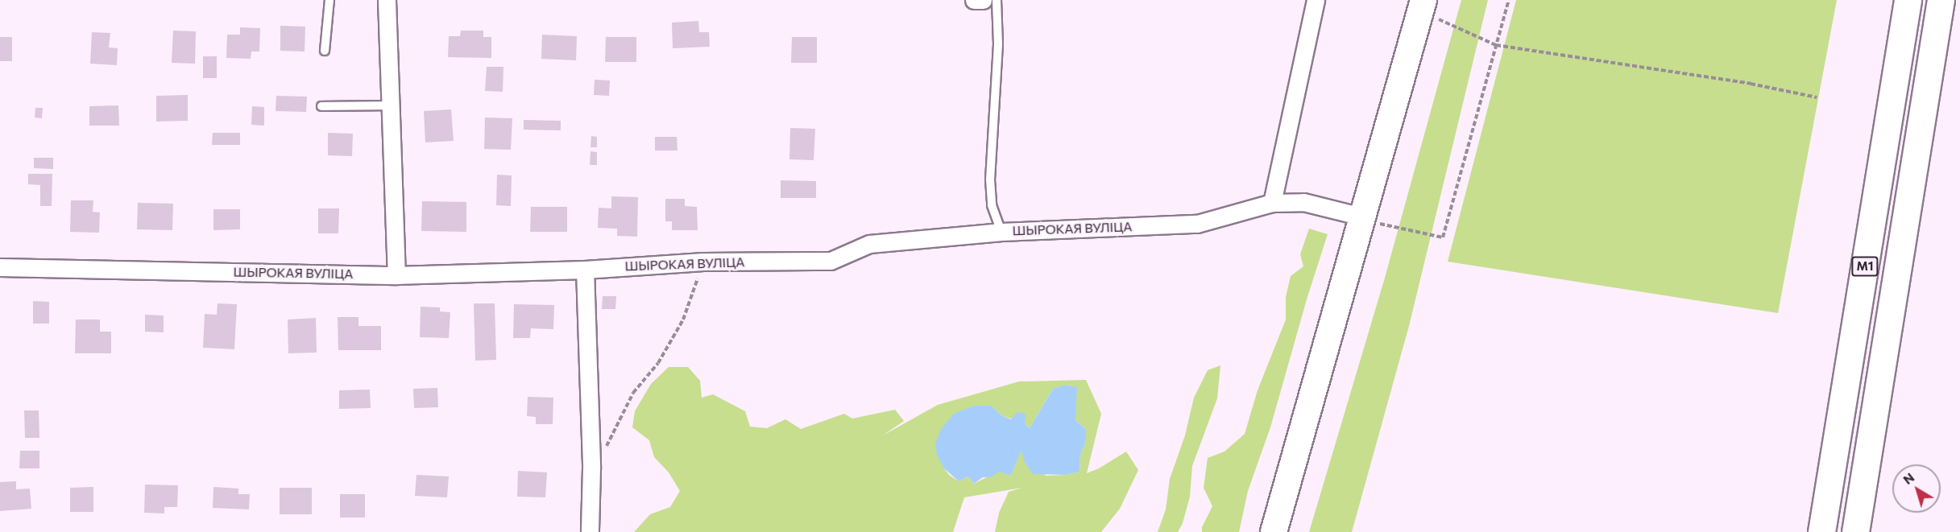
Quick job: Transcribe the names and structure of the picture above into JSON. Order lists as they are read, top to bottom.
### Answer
{
  "streets": {
    "highway": ["М1"],
    "street": ["ШЫРОКАЯ ВУЛІЦА"]
  },
  "north": "top left"
}
